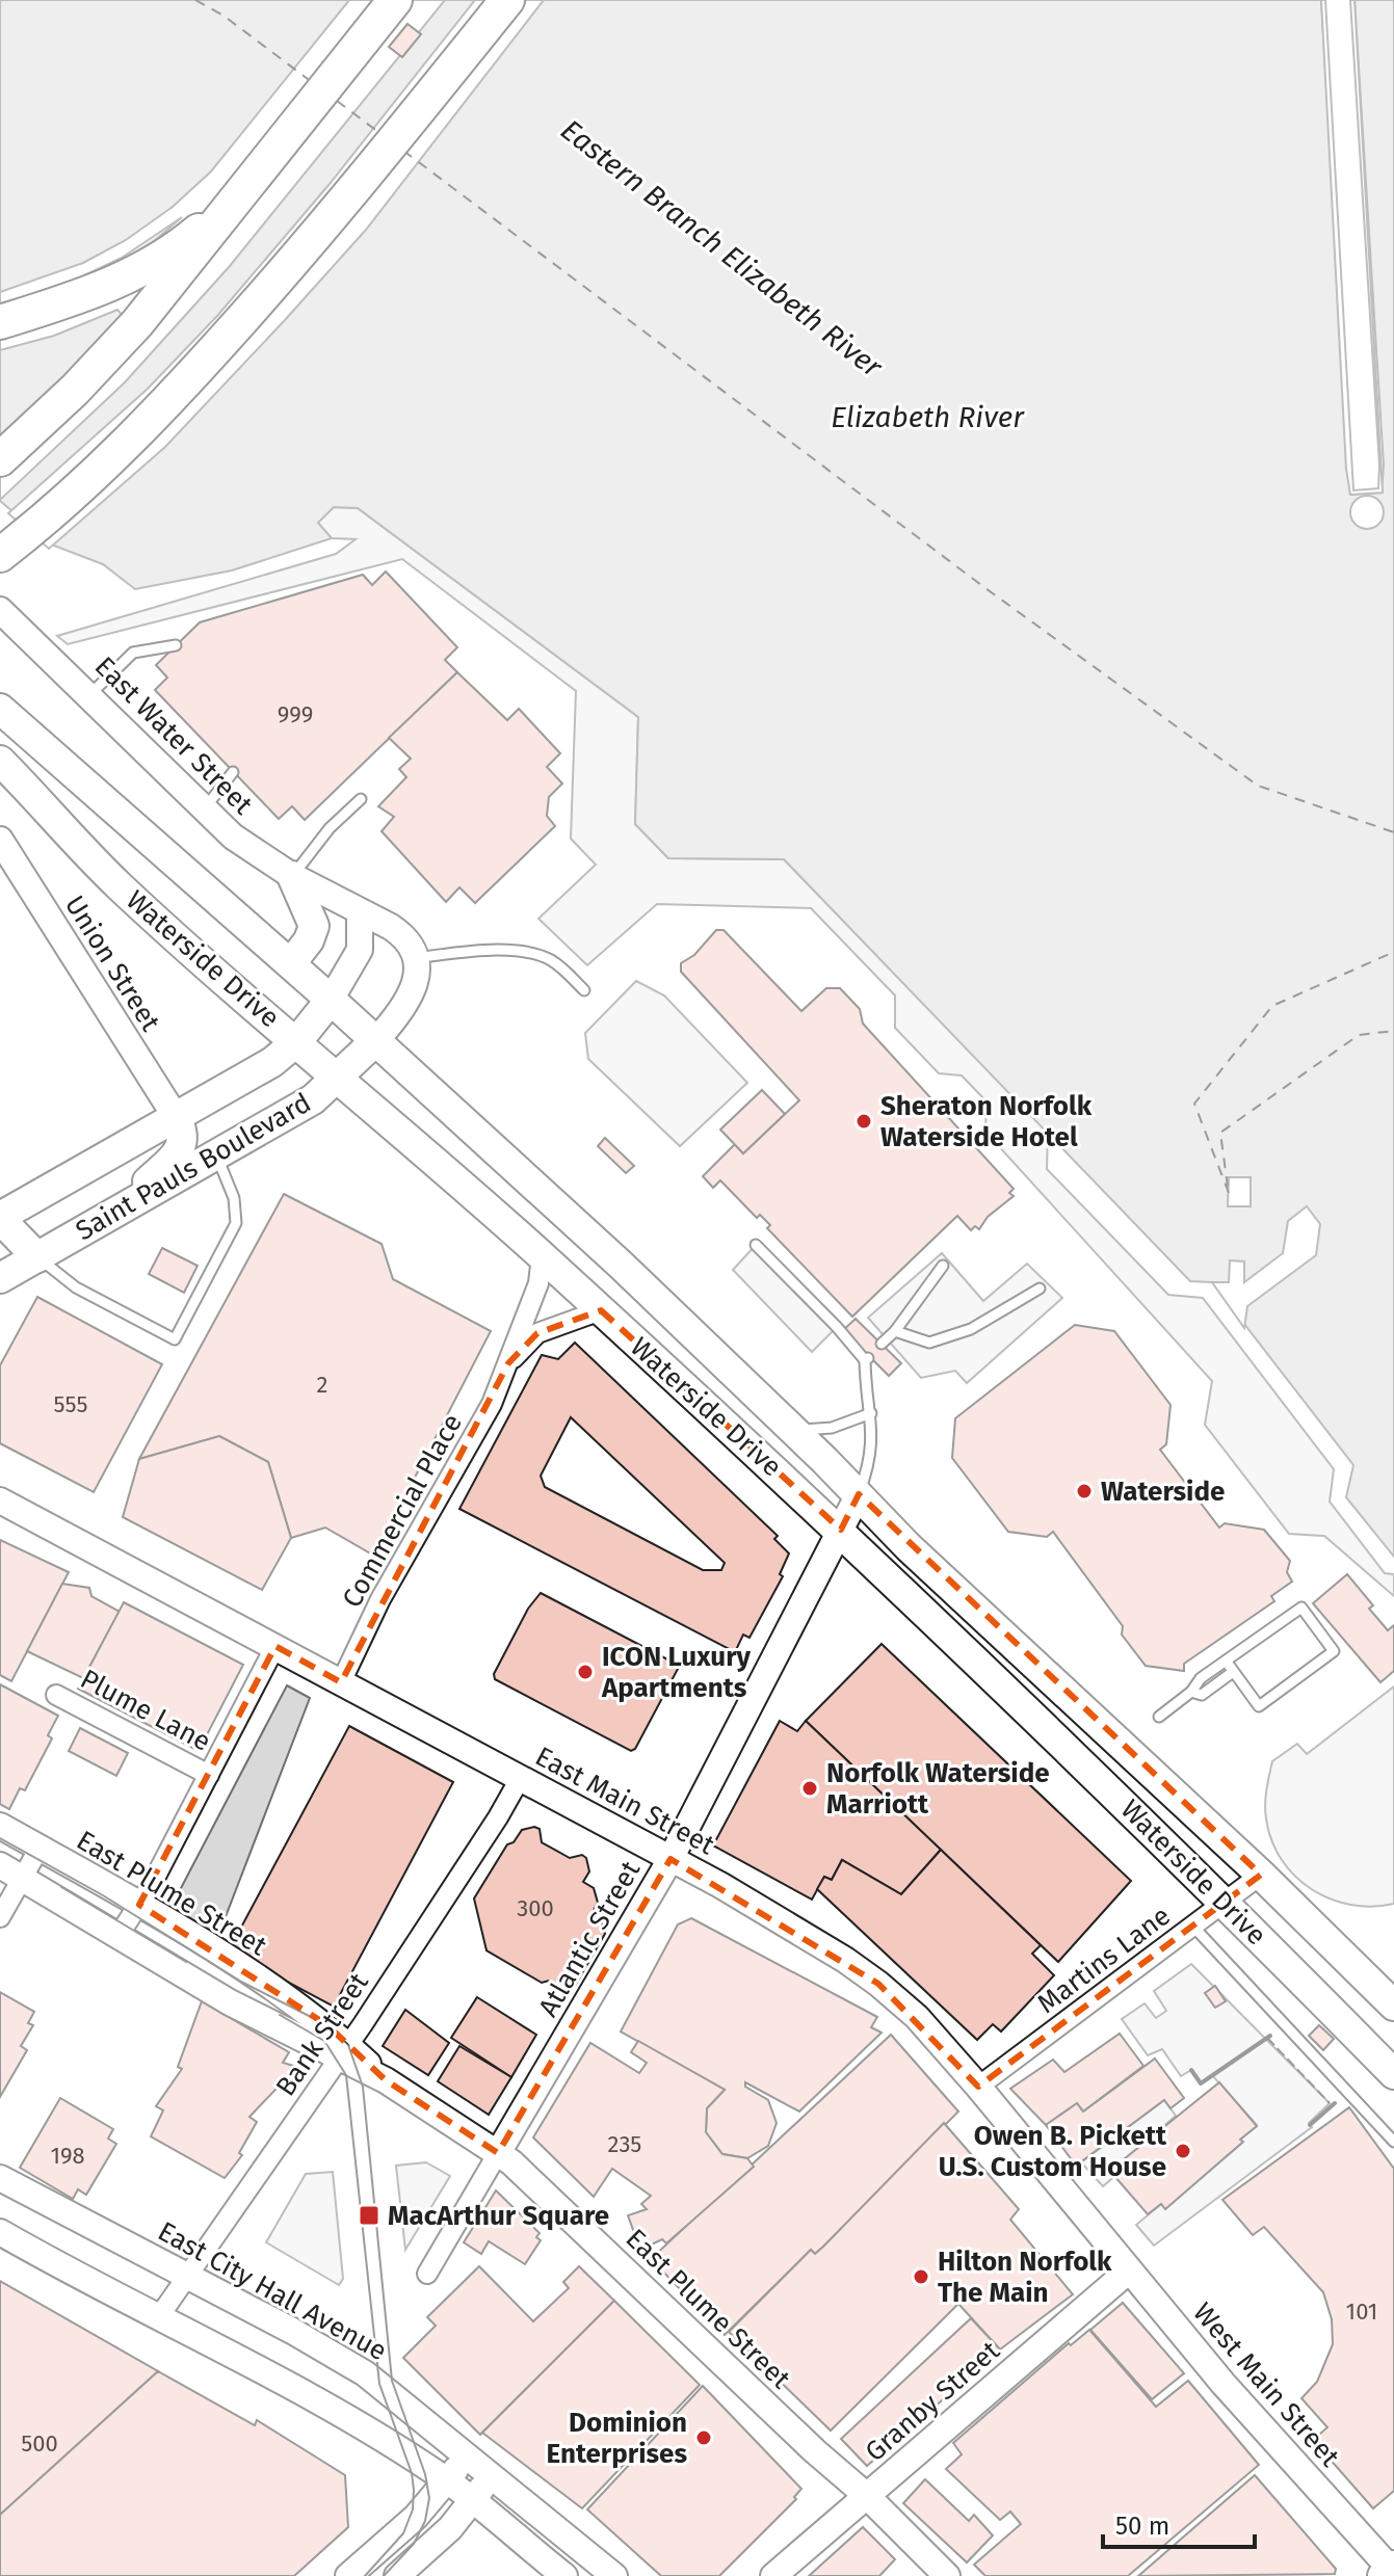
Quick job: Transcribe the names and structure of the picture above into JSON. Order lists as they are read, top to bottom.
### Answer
{
  "streets": {
    "main road": ["Waterside Drive", "Saint Pauls Boulevard"],
    "street": [
      "East Water Street",
      "Union Street",
      "Commercial Place",
      "Plume Lane",
      "East Main Street",
      "East Plume Street",
      "Atlantic Street",
      "Martins Lane",
      "Bank Street",
      "East City Hall Avenue",
      "West Main Street",
      "Granby Street"
    ]
  },
  "crossings": [
    ["Waterside Drive", "Saint Pauls Boulevard"],
    ["Waterside Drive", "Commercial Place"],
    ["Waterside Drive", "Atlantic Street"],
    ["Waterside Drive", "Martins Lane"],
    ["Union Street", "Saint Pauls Boulevard"],
    ["Commercial Place", "East Main Street"],
    ["East Main Street", "Atlantic Street"],
    ["East Main Street", "Martins Lane"],
    ["East Main Street", "Bank Street"],
    ["East Main Street", "West Main Street"],
    ["East Main Street", "Granby Street"],
    ["East Plume Street", "Atlantic Street"],
    ["East Plume Street", "Bank Street"],
    ["East Plume Street", "Granby Street"],
    ["Bank Street", "East City Hall Avenue"],
    ["West Main Street", "Granby Street"]
  ],
  "water": ["Eastern Branch Elizabeth River", "Elizabeth River"],
  "places": {
    "other": [
      "Sheraton Norfolk Waterside Hotel",
      "Waterside",
      "ICON Luxury Apartments",
      "Norfolk Waterside Marriott",
      "Owen B. Pickett U.S. Custom House",
      "Hilton Norfolk The Main",
      "Dominion Enterprises"
    ],
    "transit": ["MacArthur Square"]
  },
  "house_numbers": [
    "999",
    "2",
    "555",
    "300",
    "235",
    "198",
    "101",
    "500"
  ],
  "scale_bar": "50 m"
}
